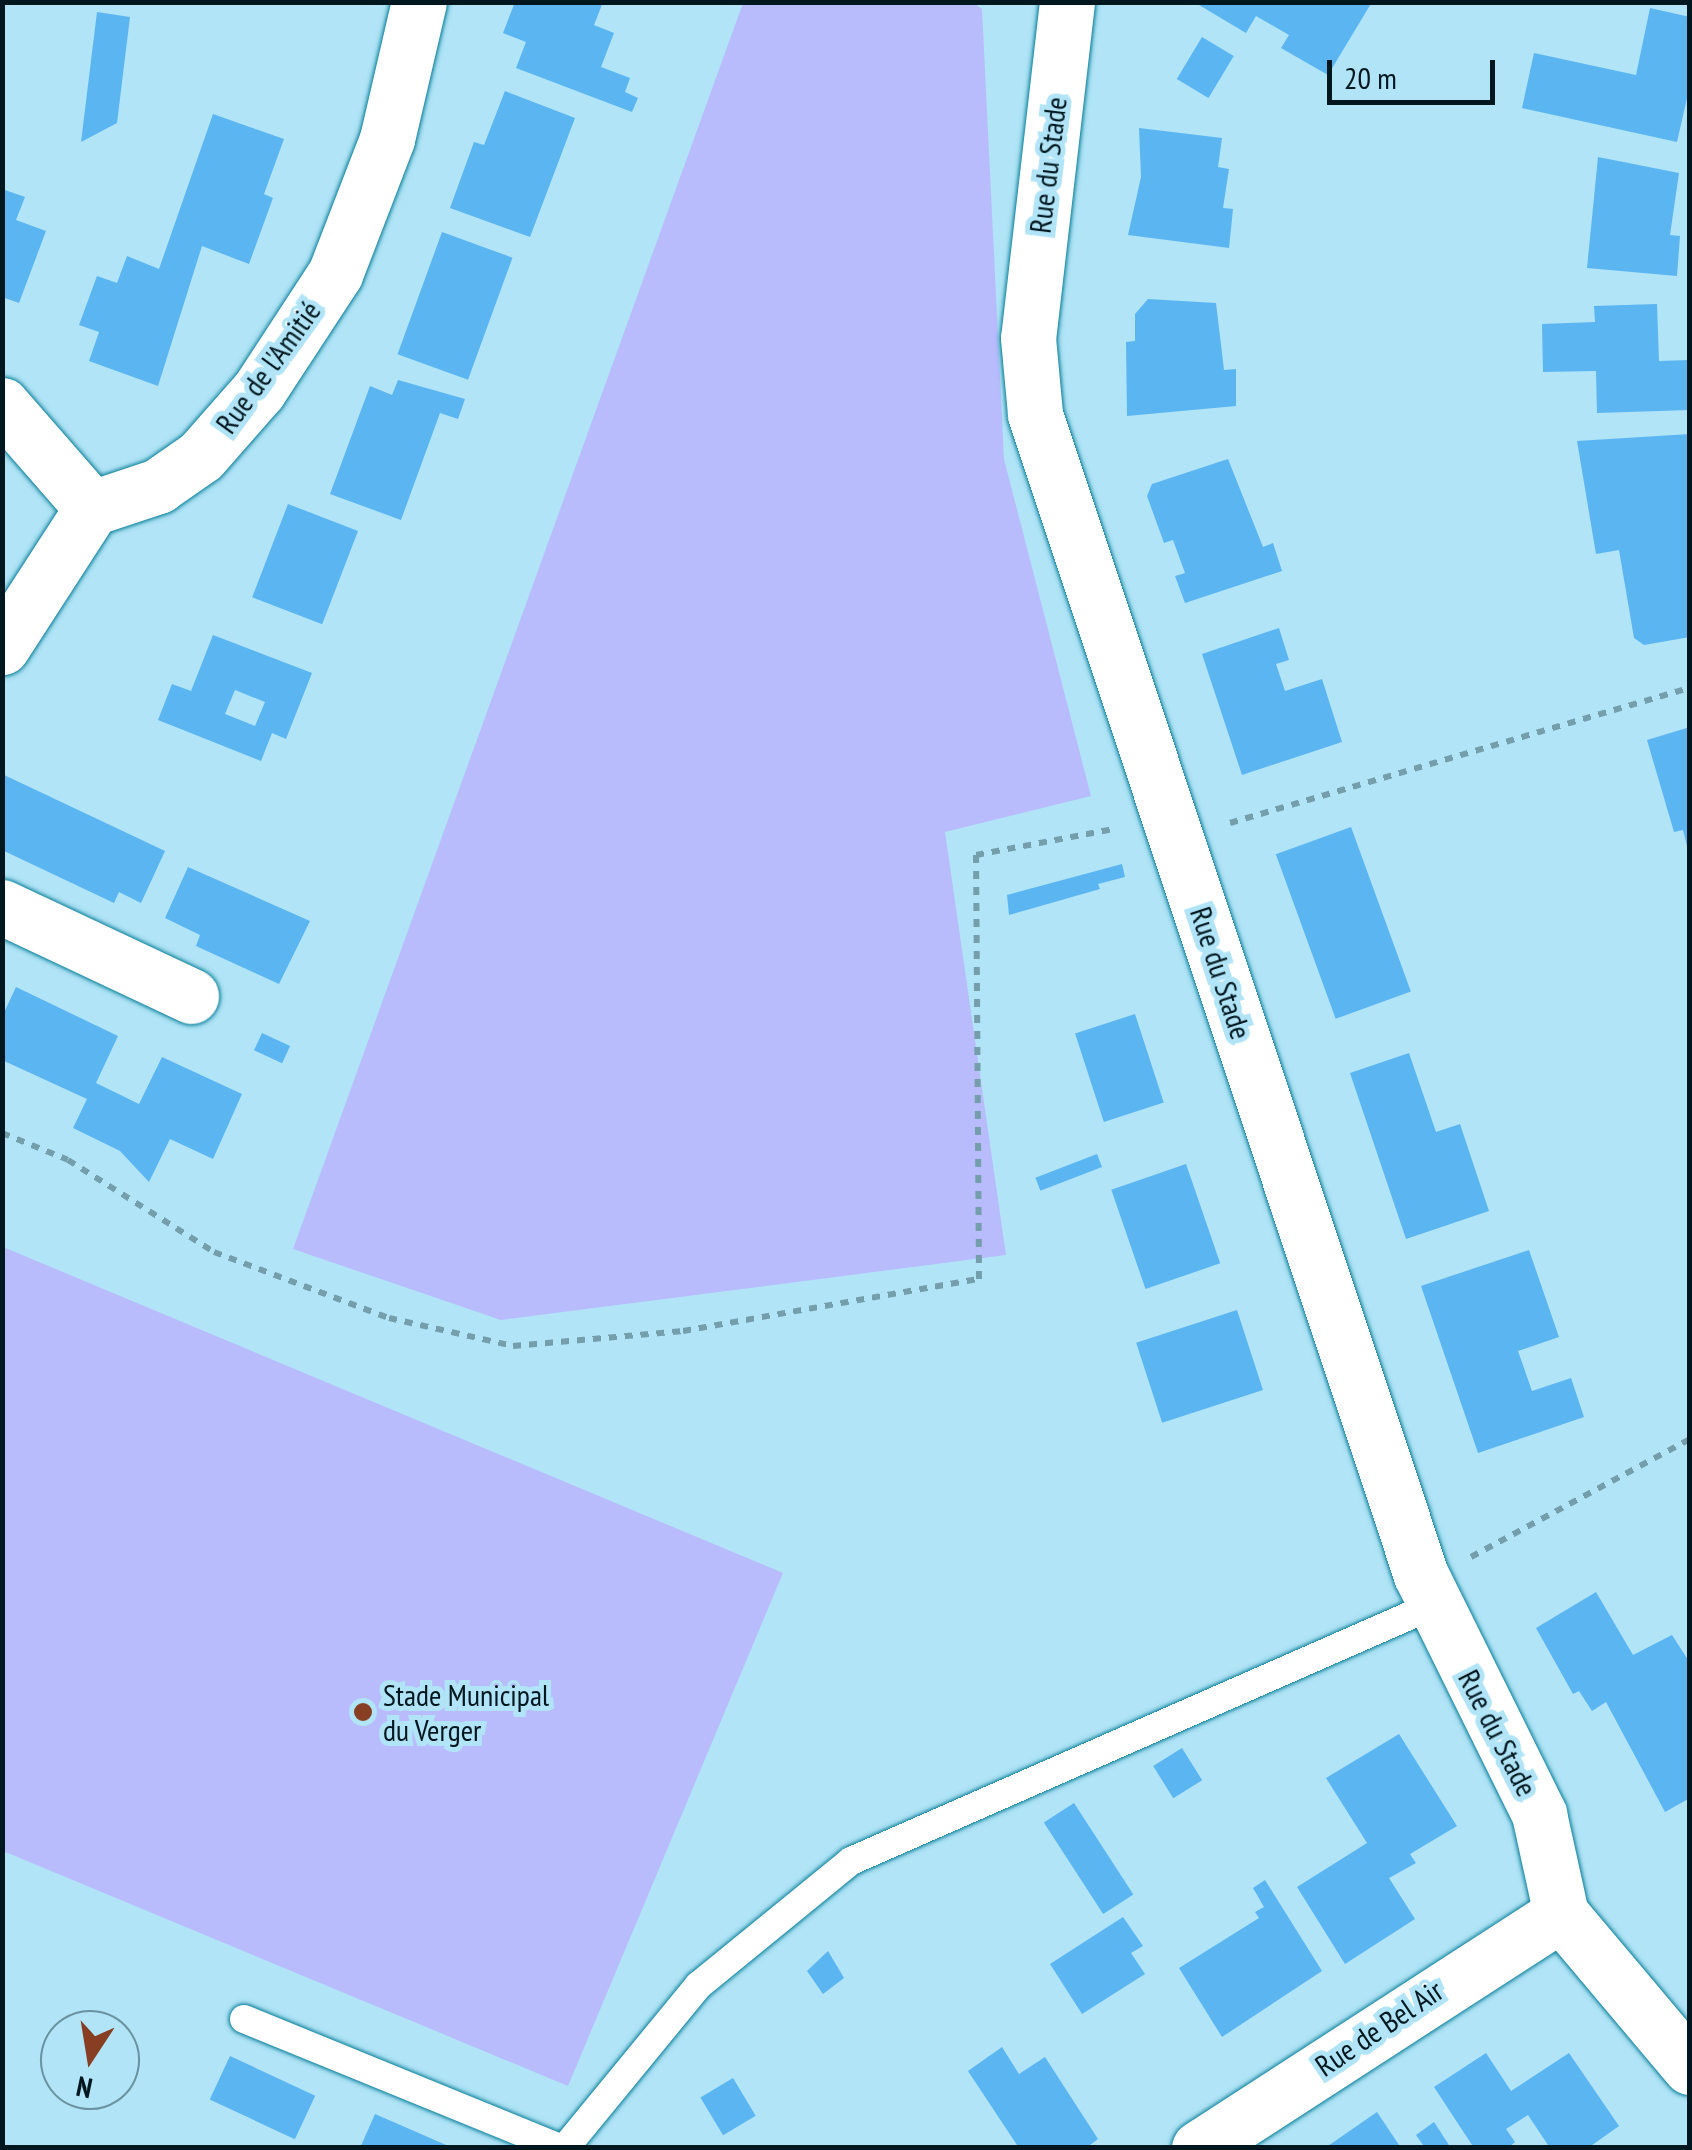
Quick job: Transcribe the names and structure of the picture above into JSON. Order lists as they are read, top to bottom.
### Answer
{
  "streets": {
    "street": ["Rue du Stade", "Rue de l'Amitié", "Rue de Bel Air"]
  },
  "crossings": [
    ["Rue du Stade", "Rue de Bel Air"]
  ],
  "places": ["Stade Municipal du Verger"],
  "scale_bar": "20 m",
  "north": "bottom"
}
